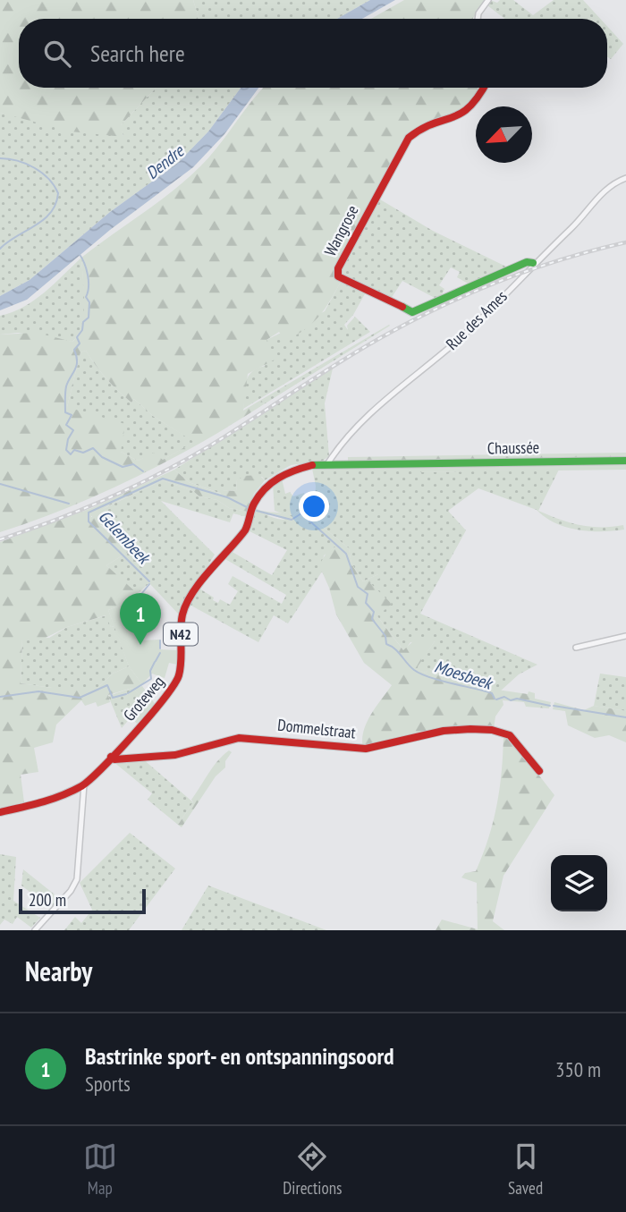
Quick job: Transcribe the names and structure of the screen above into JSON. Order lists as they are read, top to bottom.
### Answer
{
  "streets": {
    "street": [
      "Wangrose",
      "Rue des Ames",
      "Chaussée",
      "N42",
      "Groteweg",
      "Dommelstraat"
    ]
  },
  "crossings": [
    ["Wangrose", "Rue des Ames"],
    ["Rue des Ames", "Chaussée"],
    ["Rue des Ames", "Groteweg"],
    ["Chaussée", "Groteweg"],
    ["Groteweg", "Dommelstraat"]
  ],
  "water": ["Dendre", "Gelembeek", "Moesbeek"],
  "scale_bar": "200 m",
  "north": "bottom left",
  "page": {
    "search": "Search here",
    "pins": "1",
    "scale": "200 m",
    "heading": "Nearby",
    "list": [
      {
        "mark": "1",
        "name": "Bastrinke sport- en ontspanningsoord",
        "note": "Sports",
        "value": "350 m"
      }
    ],
    "nav": ["Map", "Directions", "Saved"]
  }
}
